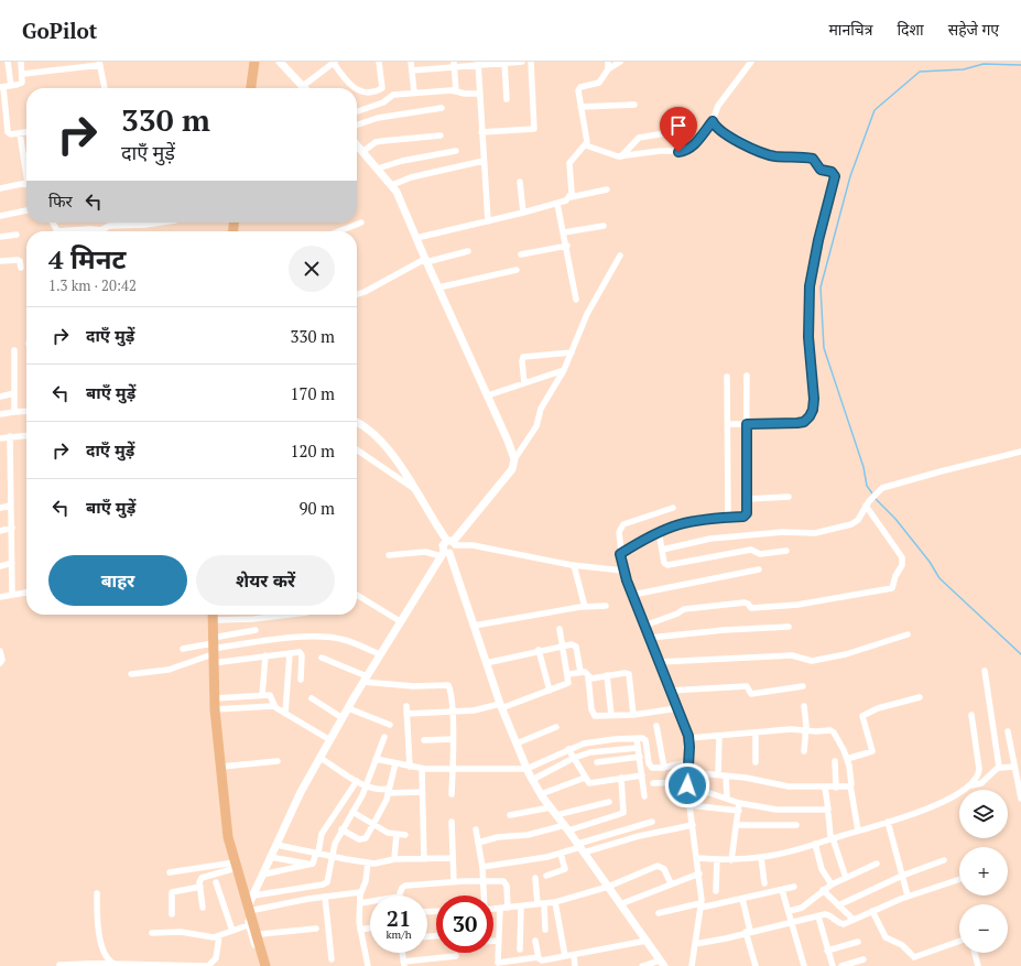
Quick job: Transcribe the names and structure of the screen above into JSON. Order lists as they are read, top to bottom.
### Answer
{
  "page": {
    "header": "GoPilot",
    "nav": ["मानचित्र", "दिशा", "सहेजे गए"],
    "turn": ["330 m", "दाएँ मुड़ें"],
    "then": "फिर",
    "heading": ["4 मिनट", "1.3 km · 20:42"],
    "list": [
      {
        "name": "दाएँ मुड़ें",
        "value": "330 m"
      },
      {
        "name": "बाएँ मुड़ें",
        "value": "170 m"
      },
      {
        "name": "दाएँ मुड़ें",
        "value": "120 m"
      },
      {
        "name": "बाएँ मुड़ें",
        "value": "90 m"
      }
    ],
    "buttons": ["बाहर", "शेयर करें"],
    "map_buttons": ["+", "−"],
    "speed": "21 km/h",
    "limit": "30"
  }
}
